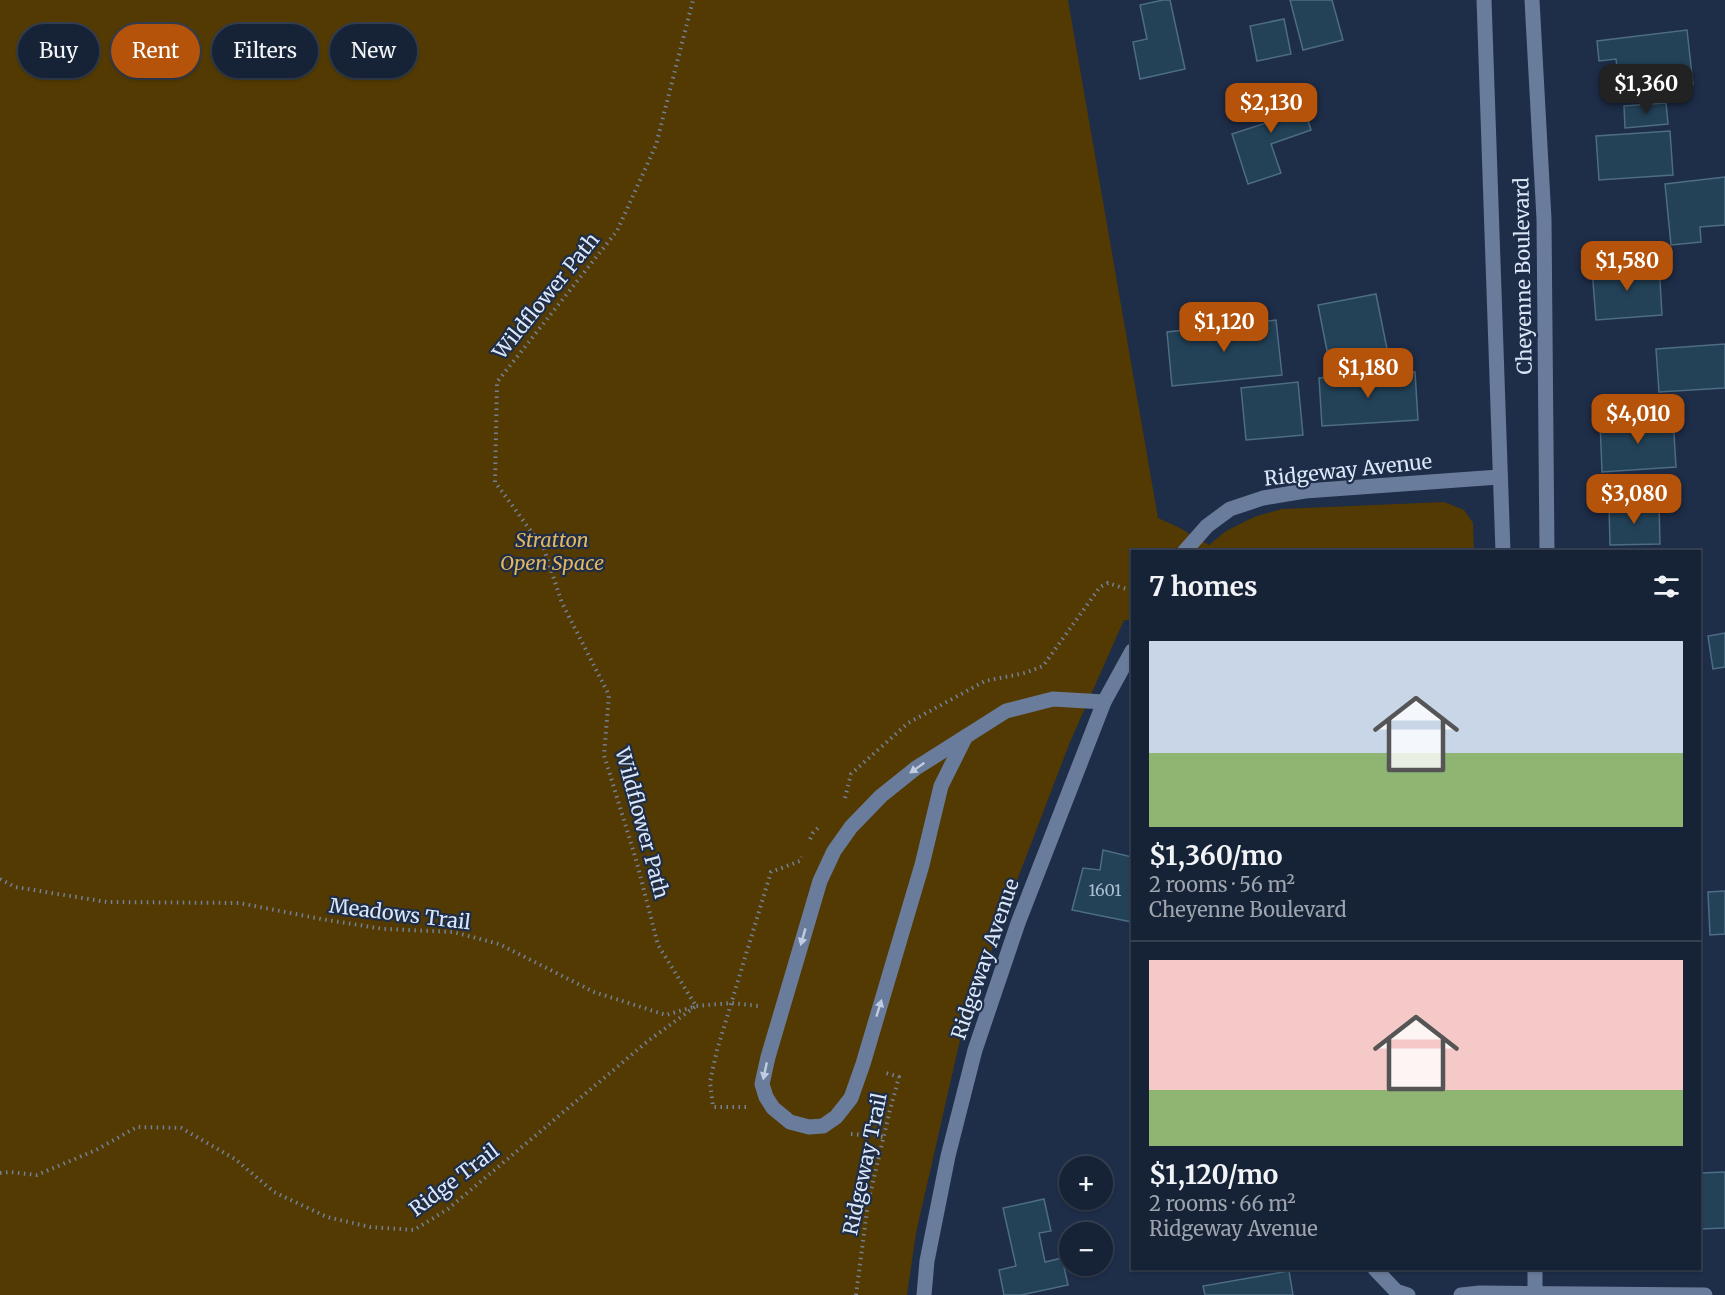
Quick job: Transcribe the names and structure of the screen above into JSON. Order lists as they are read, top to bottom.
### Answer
{
  "streets": {
    "street": ["Cheyenne Boulevard", "Ridgeway Avenue"],
    "path": [
      "Wildflower Path",
      "Meadows Trail",
      "Ridgeway Trail",
      "Ridge Trail"
    ]
  },
  "crossings": [
    ["Cheyenne Boulevard", "Ridgeway Avenue"],
    ["Wildflower Path", "Meadows Trail"],
    ["Wildflower Path", "Ridge Trail"],
    ["Meadows Trail", "Ridge Trail"]
  ],
  "parks": ["Stratton Open Space"],
  "house_numbers": ["1601"],
  "page": {
    "chip": [
      "Buy",
      "Rent",
      "Filters",
      "New"
    ],
    "price": [
      "$1,360",
      "$2,130",
      "$1,580",
      "$1,120",
      "$1,180",
      "$4,010",
      "$3,080"
    ],
    "heading": "7 homes",
    "list": [
      {
        "name": "$1,360/mo",
        "note": "2 rooms · 56 m² · Cheyenne Boulevard"
      },
      {
        "name": "$1,120/mo",
        "note": "2 rooms · 66 m² · Ridgeway Avenue"
      }
    ],
    "map_buttons": ["+", "−"]
  }
}
